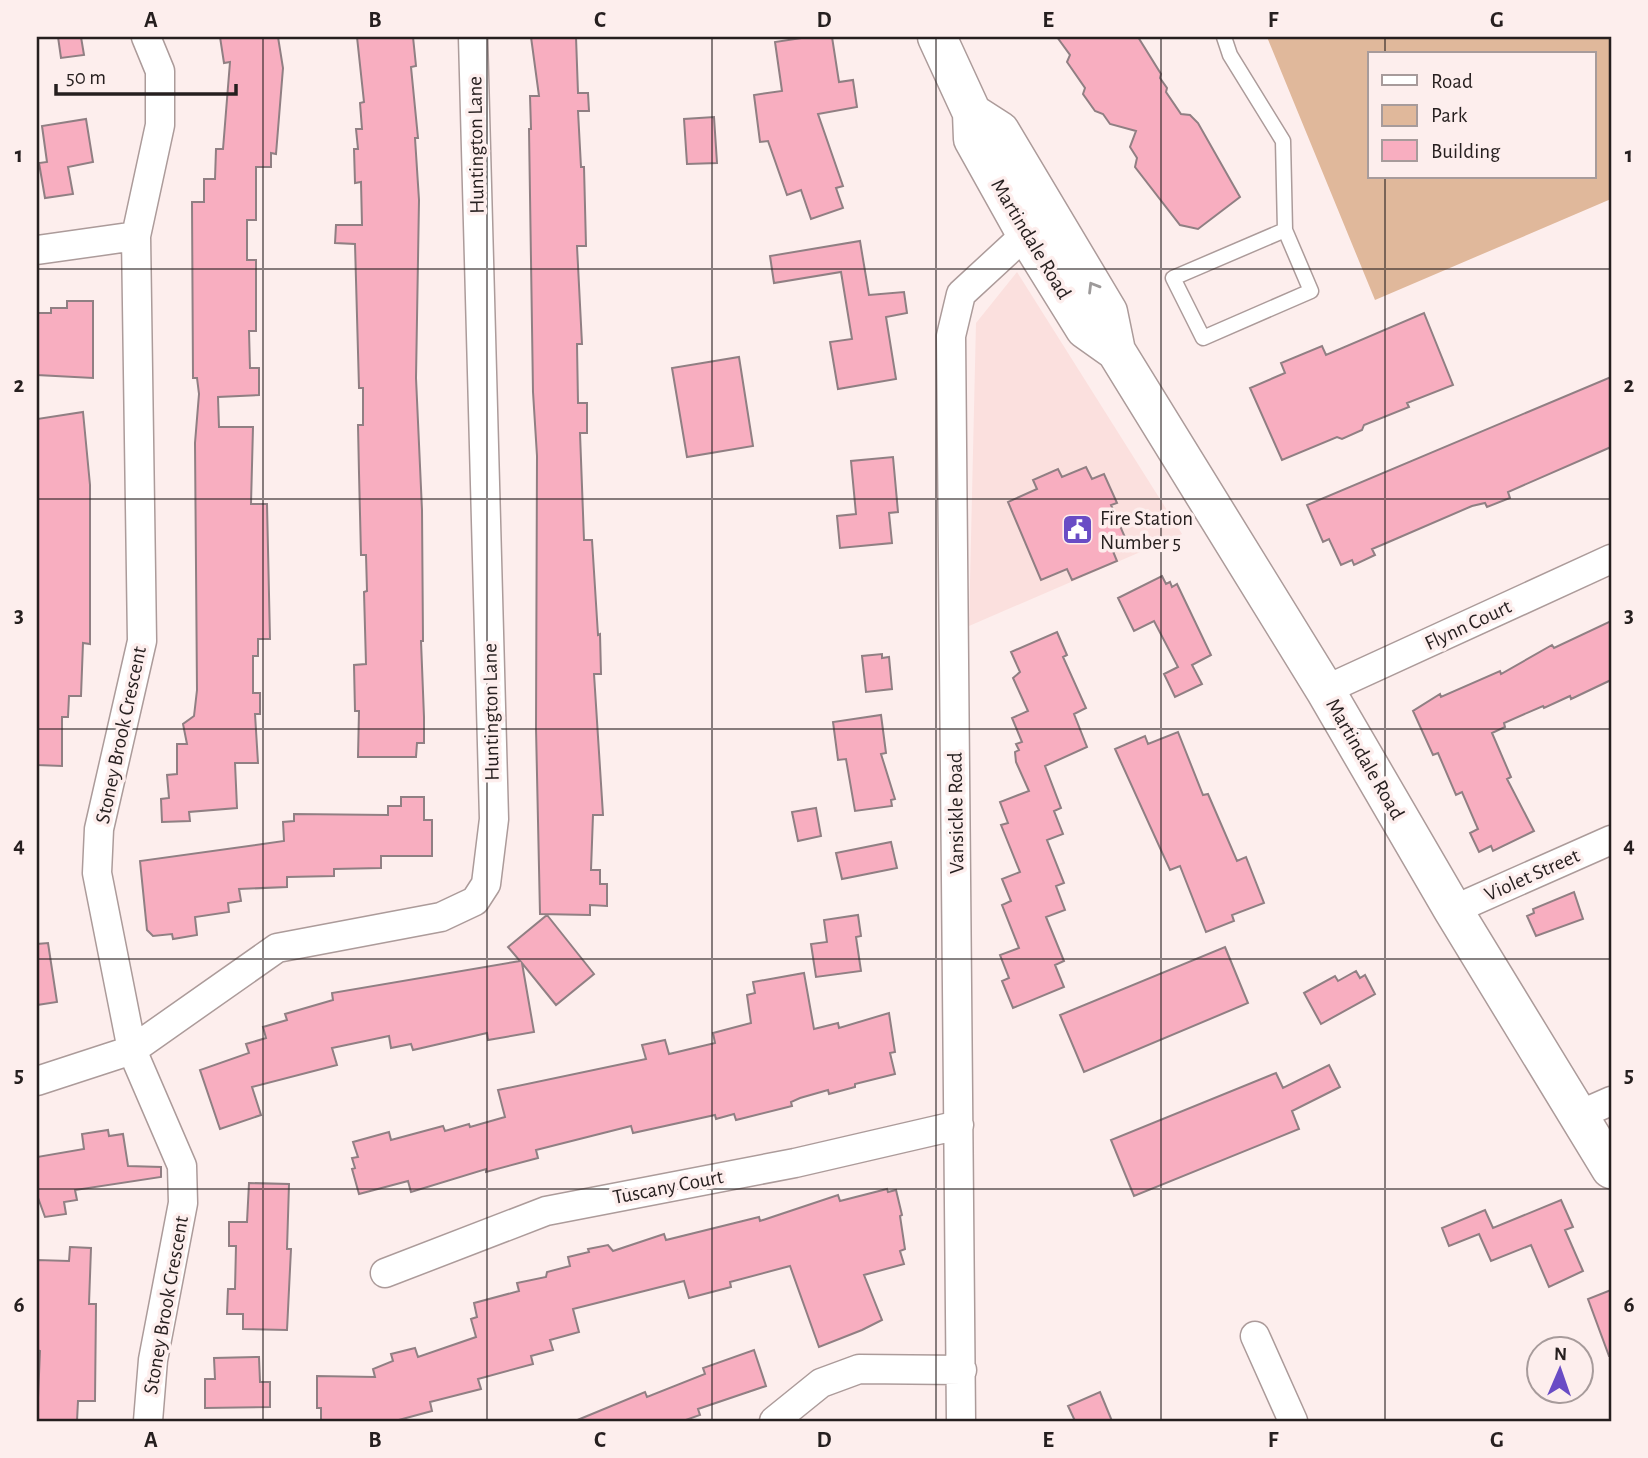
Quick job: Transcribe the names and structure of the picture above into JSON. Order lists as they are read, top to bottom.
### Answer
{
  "streets": {
    "main road": ["Martindale Road"],
    "street": [
      "Huntington Lane",
      "Flynn Court",
      "Stoney Brook Crescent",
      "Vansickle Road",
      "Violet Street",
      "Tuscany Court"
    ]
  },
  "crossings": [
    ["Huntington Lane", "Stoney Brook Crescent"],
    ["Martindale Road", "Flynn Court"],
    ["Martindale Road", "Vansickle Road"],
    ["Martindale Road", "Violet Street"],
    ["Vansickle Road", "Tuscany Court"]
  ],
  "places": {
    "public building": ["Fire Station Number 5"]
  },
  "legend": ["Road", "Park", "Building"],
  "scale_bar": "50 m",
  "north": "top",
  "grid": {
    "columns": [
      "A",
      "B",
      "C",
      "D",
      "E",
      "F",
      "G"
    ],
    "rows": [
      "1",
      "2",
      "3",
      "4",
      "5",
      "6"
    ]
  }
}
